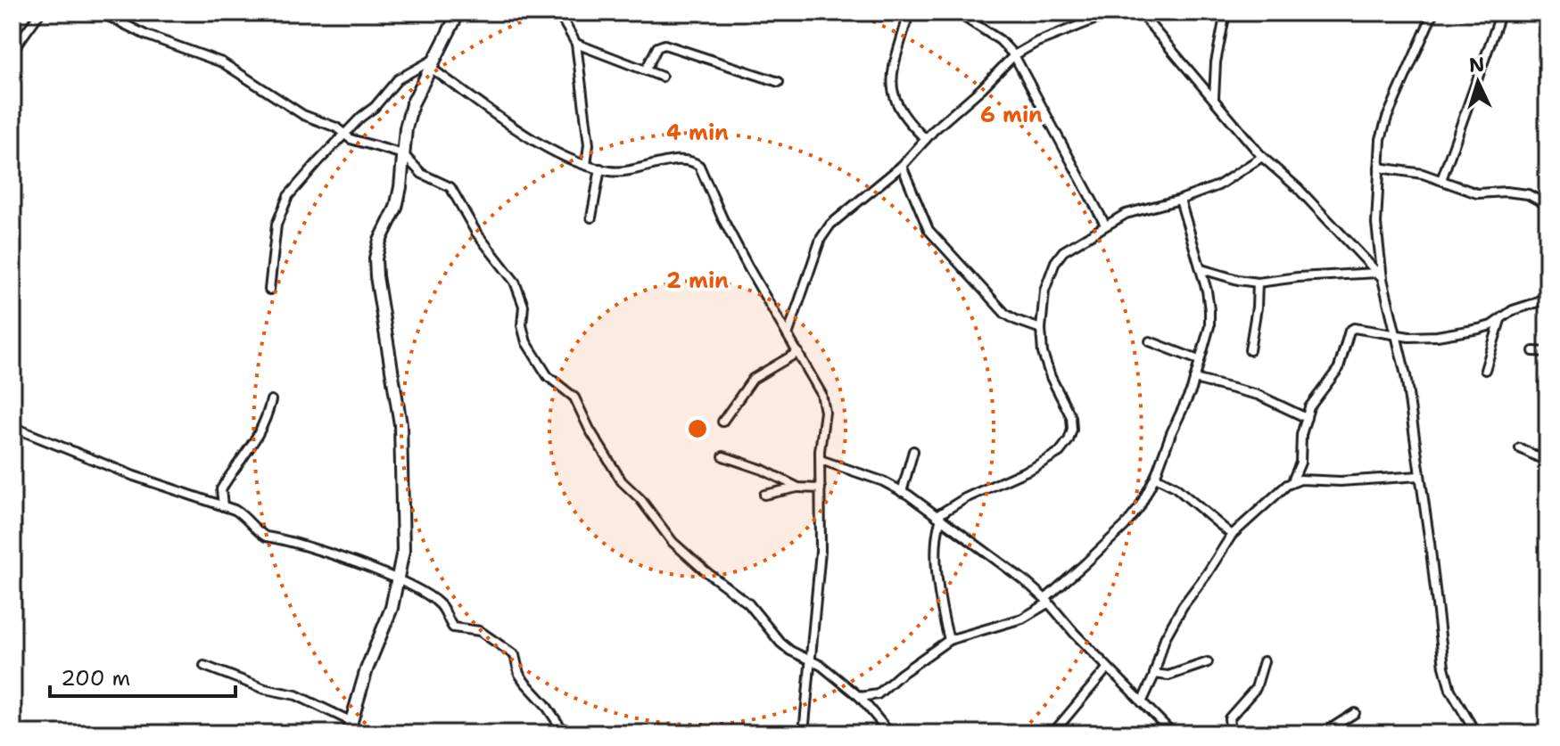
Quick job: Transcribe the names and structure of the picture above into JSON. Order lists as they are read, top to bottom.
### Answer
{
  "scale_bar": "200 m",
  "north": "top",
  "rings": ["6 min", "4 min", "2 min"]
}
